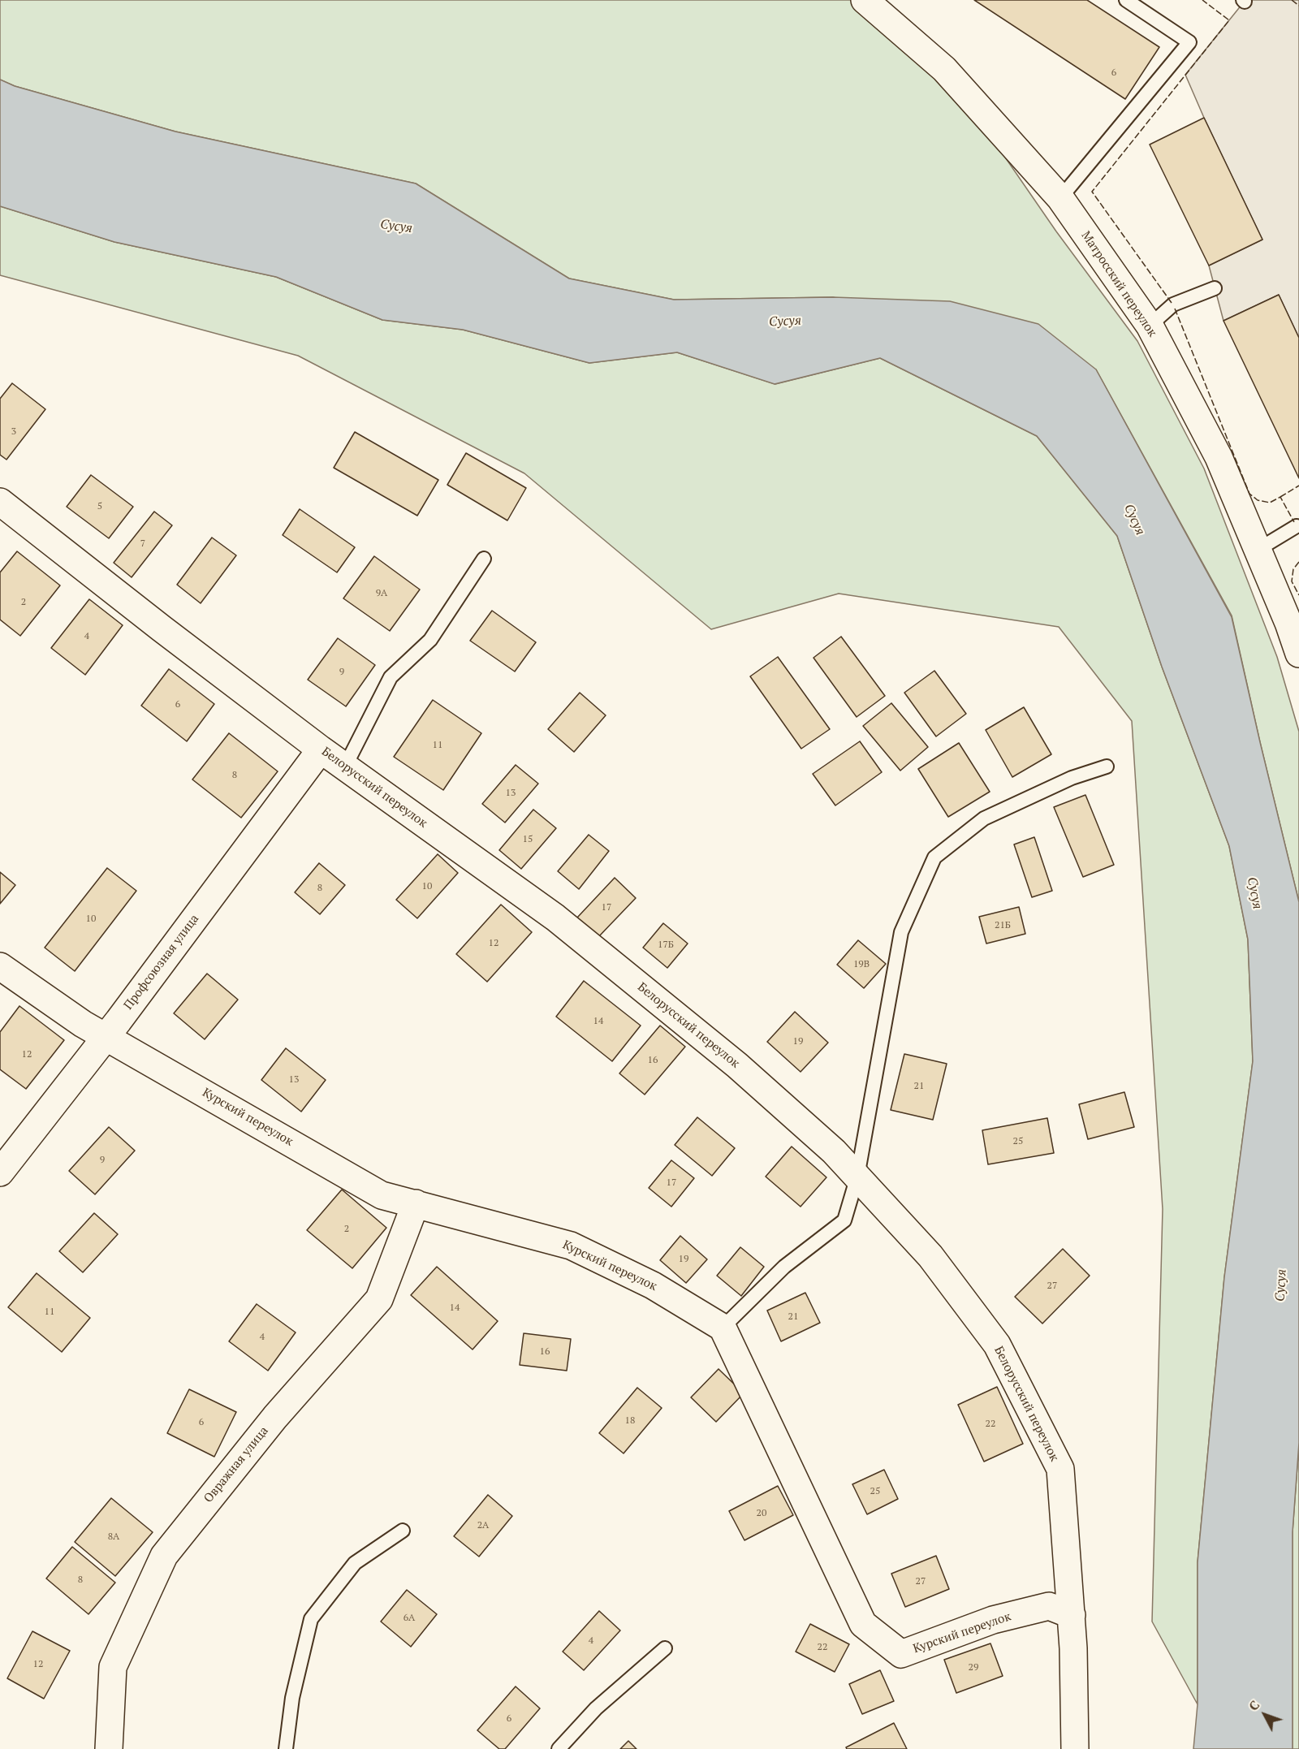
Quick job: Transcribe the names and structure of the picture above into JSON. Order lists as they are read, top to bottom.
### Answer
{
  "streets": {
    "street": [
      "Матросский переулок",
      "Белорусский переулок",
      "Профсоюзная улица",
      "Курский переулок",
      "Овражная улица"
    ]
  },
  "crossings": [
    ["Белорусский переулок", "Профсоюзная улица"],
    ["Белорусский переулок", "Курский переулок"],
    ["Профсоюзная улица", "Курский переулок"],
    ["Курский переулок", "Овражная улица"]
  ],
  "water": ["Сусуя"],
  "house_numbers": [
    "6",
    "3",
    "5",
    "7",
    "9А",
    "2",
    "4",
    "9",
    "6",
    "11",
    "8",
    "13",
    "15",
    "10",
    "8",
    "17",
    "10",
    "21Б",
    "12",
    "17Б",
    "19В",
    "14",
    "19",
    "12",
    "16",
    "13",
    "21",
    "25",
    "9",
    "17",
    "2",
    "19",
    "27",
    "14",
    "11",
    "21",
    "4",
    "16",
    "18",
    "6",
    "22",
    "25",
    "20",
    "2А",
    "8А",
    "8",
    "27",
    "6А",
    "4",
    "22",
    "12",
    "29",
    "6"
  ],
  "north": "top left"
}
